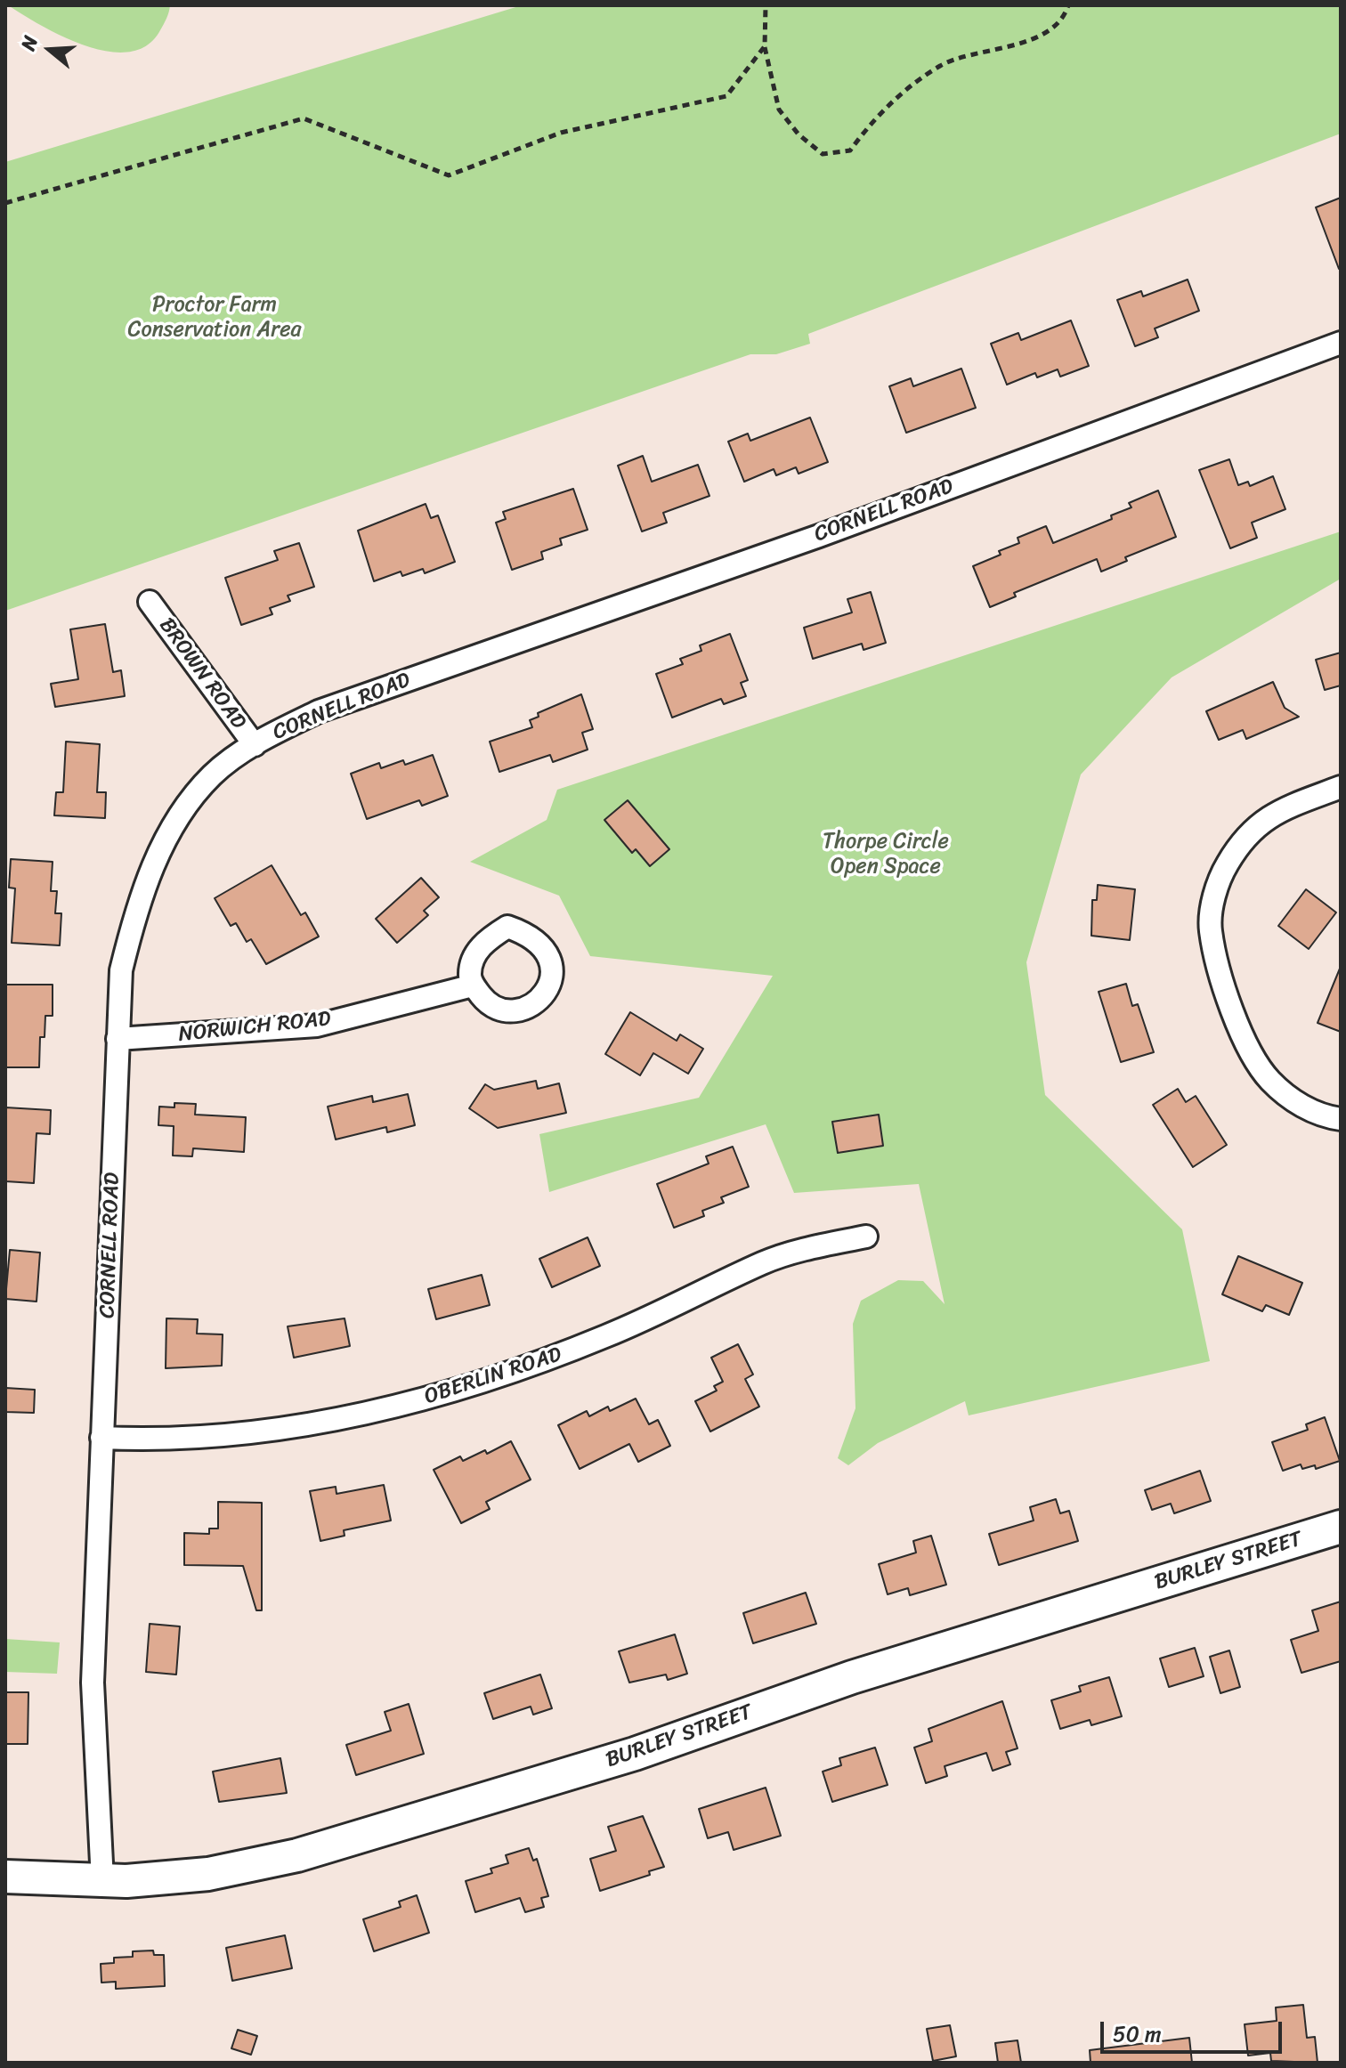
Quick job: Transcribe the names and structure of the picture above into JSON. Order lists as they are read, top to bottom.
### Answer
{
  "streets": {
    "main road": ["BURLEY STREET"],
    "street": [
      "CORNELL ROAD",
      "BROWN ROAD",
      "NORWICH ROAD",
      "OBERLIN ROAD"
    ]
  },
  "crossings": [
    ["CORNELL ROAD", "BROWN ROAD"],
    ["CORNELL ROAD", "NORWICH ROAD"],
    ["CORNELL ROAD", "OBERLIN ROAD"],
    ["CORNELL ROAD", "BURLEY STREET"]
  ],
  "parks": ["Proctor Farm Conservation Area", "Thorpe Circle Open Space"],
  "scale_bar": "50 m",
  "north": "left"
}
